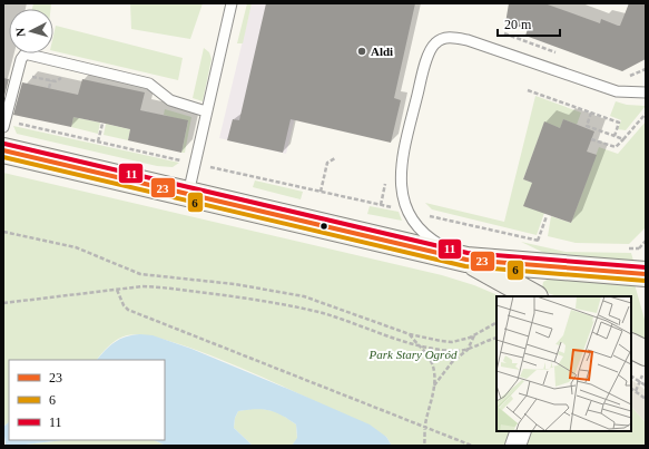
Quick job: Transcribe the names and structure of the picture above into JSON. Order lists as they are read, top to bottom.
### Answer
{
  "parks": ["Park Stary Ogród"],
  "places": ["Aldi"],
  "lines": ["transit line 11", "transit line 23", "transit line 6"],
  "legend": ["23", "6", "11"],
  "scale_bar": "20 m",
  "north": "left"
}
